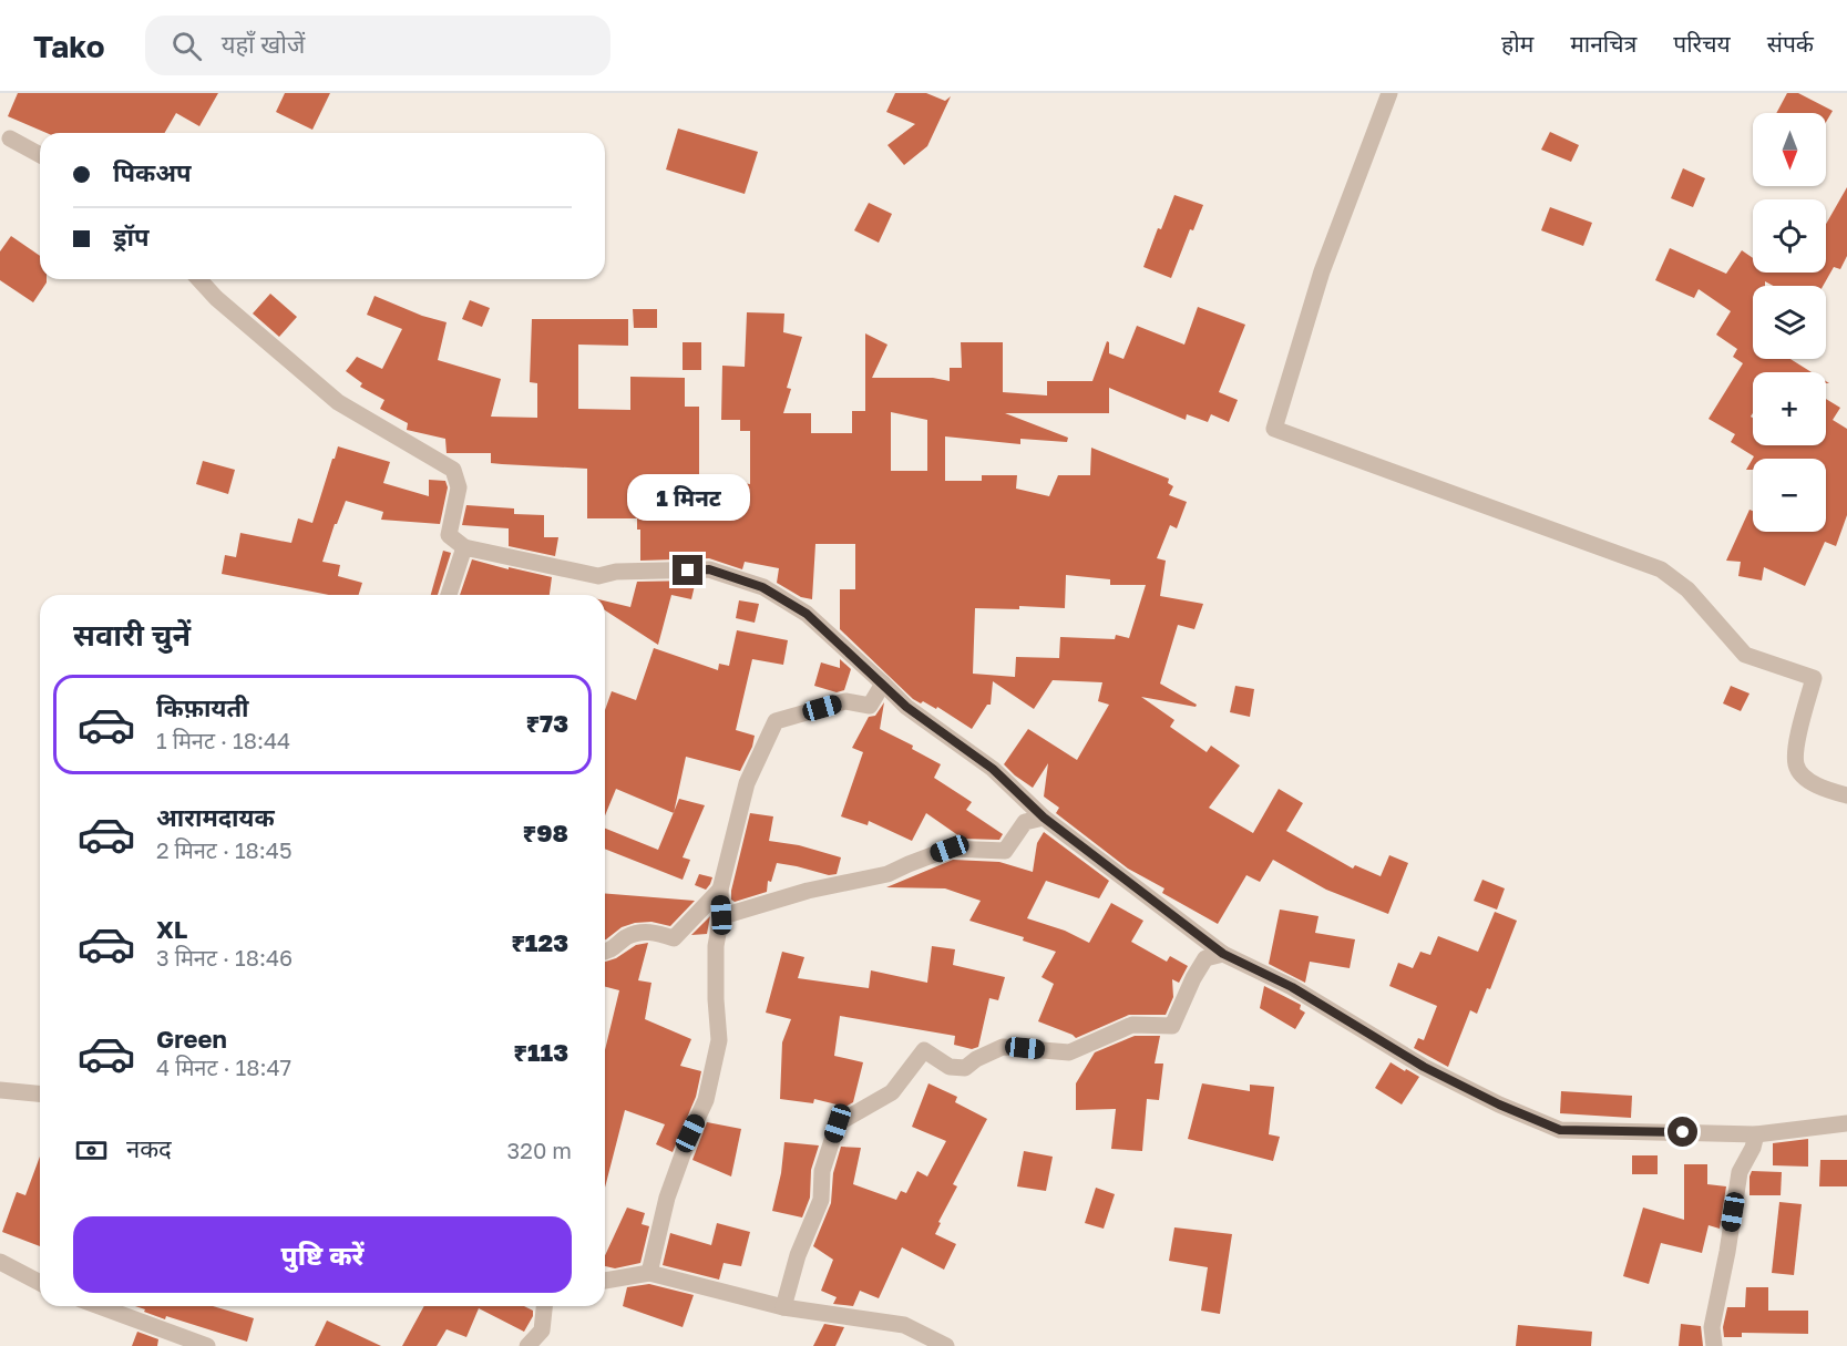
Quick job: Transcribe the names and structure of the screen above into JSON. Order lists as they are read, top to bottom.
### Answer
{
  "north": "bottom",
  "page": {
    "header": "Tako",
    "search": "यहाँ खोजें",
    "nav": [
      "होम",
      "मानचित्र",
      "परिचय",
      "संपर्क"
    ],
    "map_buttons": ["+", "−"],
    "banner": ["पिकअप", "ड्रॉप"],
    "bubble": "1 मिनट",
    "heading": "सवारी चुनें",
    "list": [
      {
        "name": "किफ़ायती",
        "note": "1 मिनट · 18:44",
        "value": "₹73"
      },
      {
        "name": "आरामदायक",
        "note": "2 मिनट · 18:45",
        "value": "₹98"
      },
      {
        "name": "XL",
        "note": "3 मिनट · 18:46",
        "value": "₹123"
      },
      {
        "name": "Green",
        "note": "4 मिनट · 18:47",
        "value": "₹113"
      }
    ],
    "pay": ["नकद", "320 m"],
    "buttons": "पुष्टि करें"
  }
}
